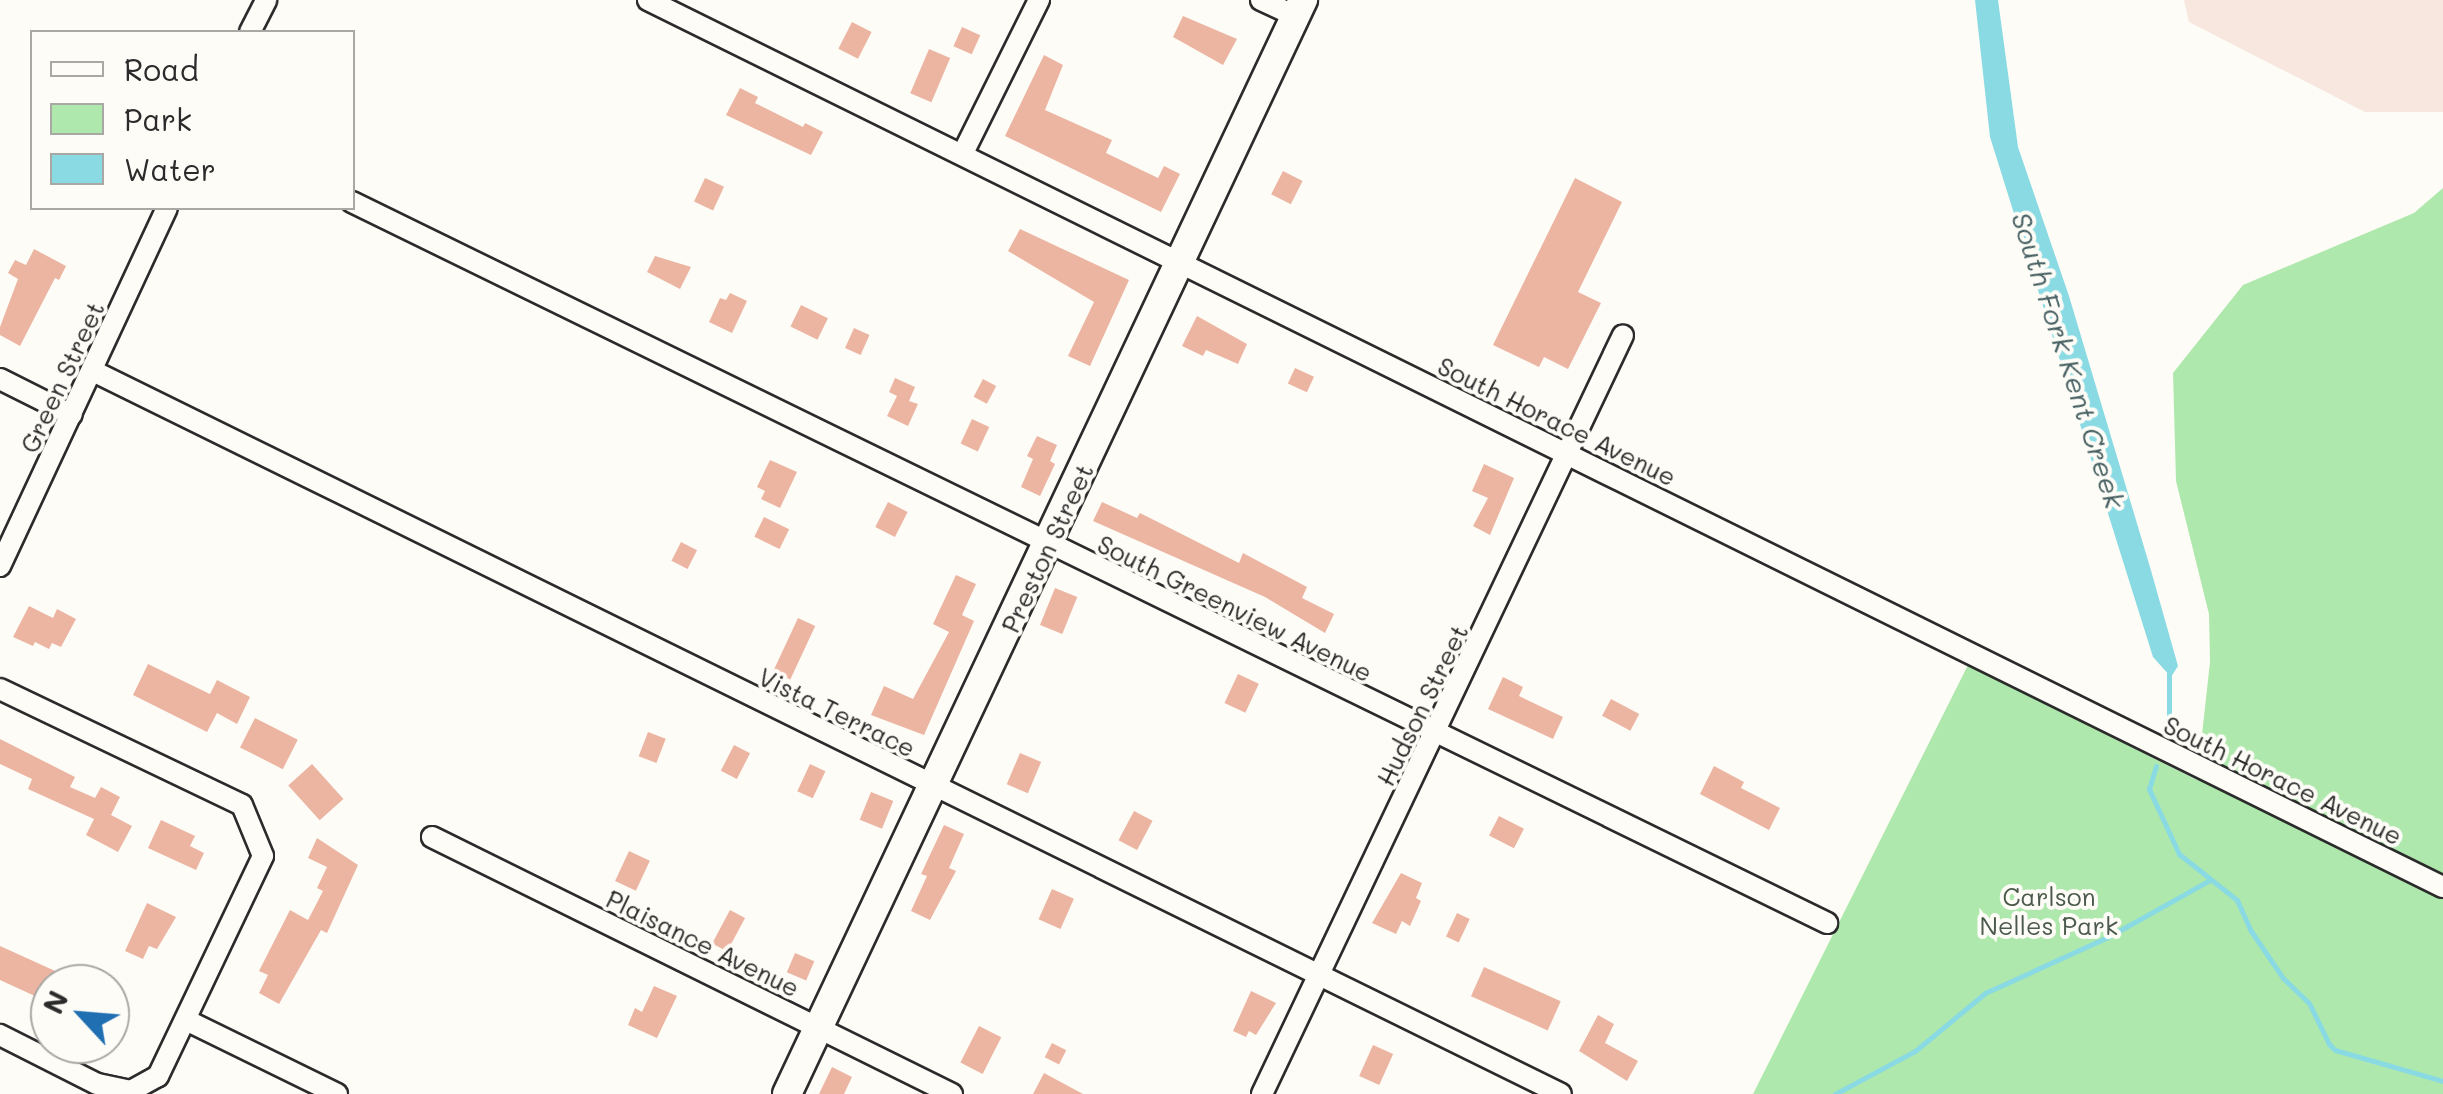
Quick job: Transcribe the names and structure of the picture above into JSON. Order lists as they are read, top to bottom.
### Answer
{
  "streets": {
    "street": [
      "Green Street",
      "South Horace Avenue",
      "Preston Street",
      "South Greenview Avenue",
      "Hudson Street",
      "Vista Terrace",
      "Plaisance Avenue"
    ]
  },
  "crossings": [
    ["Green Street", "Vista Terrace"],
    ["South Horace Avenue", "Preston Street"],
    ["South Horace Avenue", "Hudson Street"],
    ["Preston Street", "South Greenview Avenue"],
    ["Preston Street", "Vista Terrace"],
    ["Preston Street", "Plaisance Avenue"],
    ["South Greenview Avenue", "Hudson Street"],
    ["Hudson Street", "Vista Terrace"]
  ],
  "water": ["South Fork Kent Creek"],
  "parks": ["Carlson Nelles Park"],
  "legend": ["Road", "Park", "Water"],
  "north": "top left"
}
